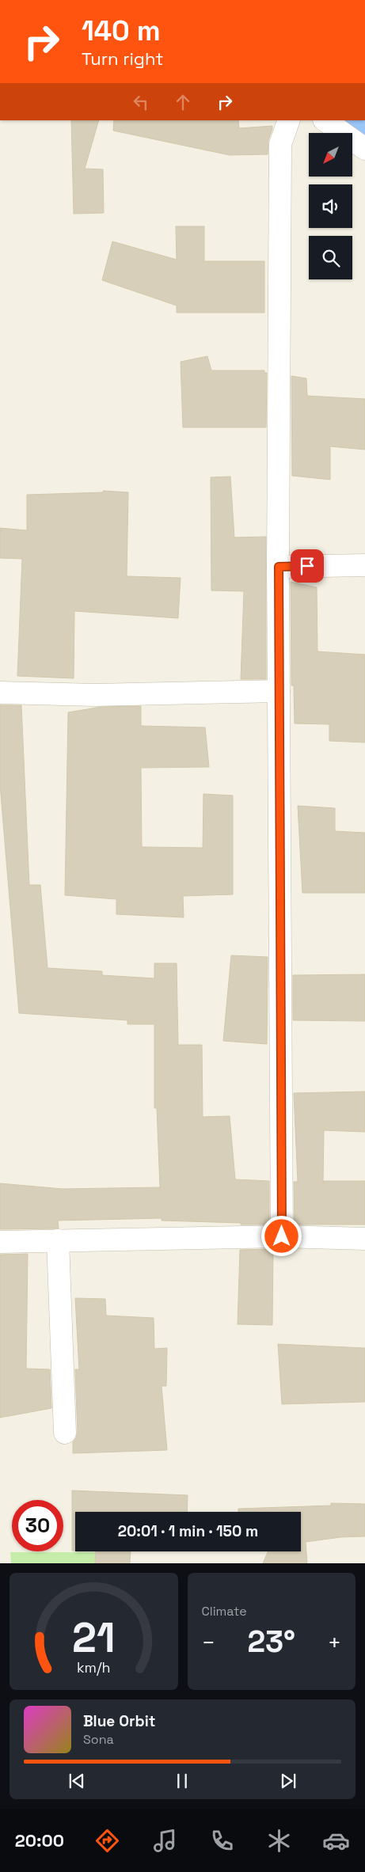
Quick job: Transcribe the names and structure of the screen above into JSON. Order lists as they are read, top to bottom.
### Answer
{
  "north": "bottom left",
  "page": {
    "turn": ["140 m", "Turn right"],
    "limit": "30",
    "trip": "20:01 · 1 min · 150 m",
    "tile": "Climate",
    "heat": ["−", "23°", "+"],
    "song": ["Blue Orbit", "Sona"],
    "tabs": "20:00",
    "gauge": ["21", "km/h"]
  }
}
